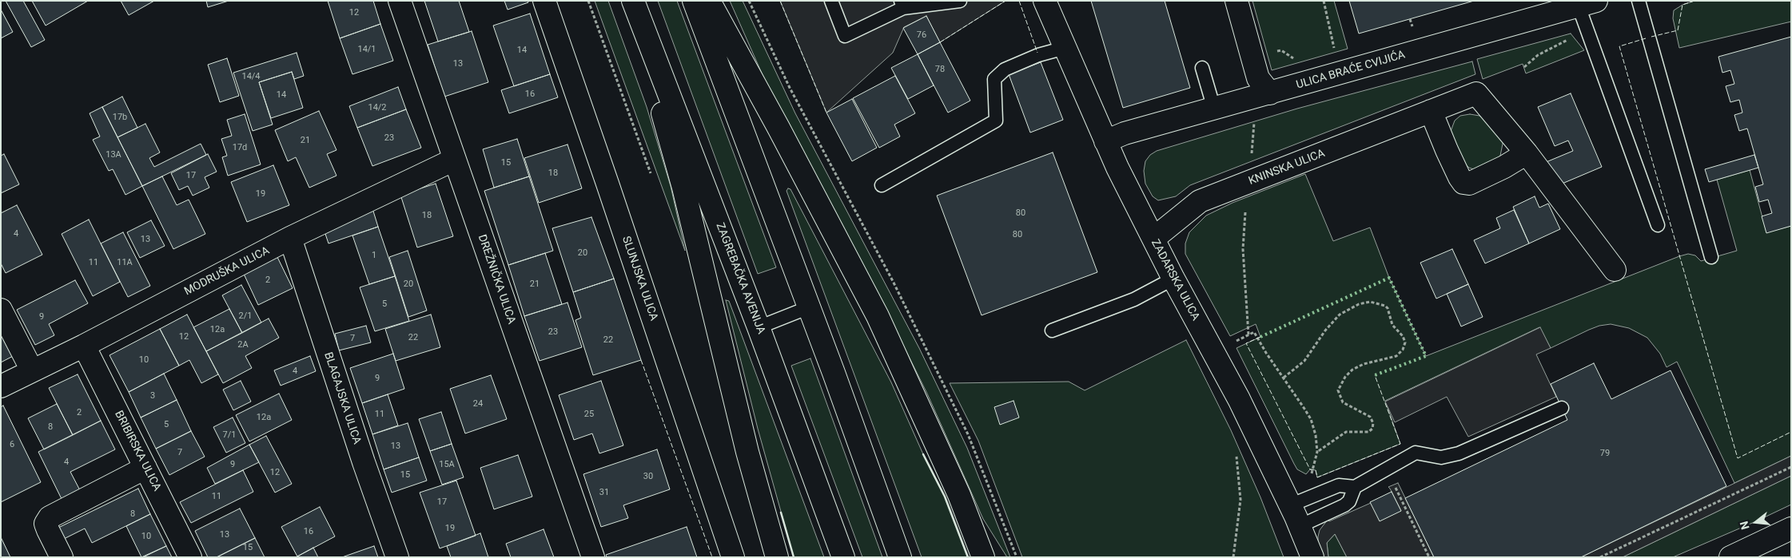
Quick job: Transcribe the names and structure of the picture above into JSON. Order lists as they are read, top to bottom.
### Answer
{
  "streets": {
    "street": [
      "ULICA BRAĆE CVIJIĆA",
      "KNINSKA ULICA",
      "MODRUŠKA ULICA",
      "SLUNJSKA ULICA",
      "ZAGREBAČKA AVENIJA",
      "DREŽNIČKA ULICA",
      "ZADARSKA ULICA",
      "BLAGAJSKA ULICA",
      "BRIBIRSKA ULICA"
    ]
  },
  "crossings": [
    ["ULICA BRAĆE CVIJIĆA", "ZADARSKA ULICA"],
    ["KNINSKA ULICA", "ZADARSKA ULICA"],
    ["MODRUŠKA ULICA", "DREŽNIČKA ULICA"],
    ["MODRUŠKA ULICA", "BLAGAJSKA ULICA"],
    ["MODRUŠKA ULICA", "BRIBIRSKA ULICA"]
  ],
  "house_numbers": [
    "12",
    "76",
    "14/1",
    "14",
    "13",
    "78",
    "14/4",
    "16",
    "14",
    "14/2",
    "17b",
    "23",
    "21",
    "17d",
    "13A",
    "15",
    "18",
    "17",
    "19",
    "80",
    "18",
    "4",
    "80",
    "13",
    "20",
    "1",
    "11",
    "11A",
    "2",
    "20",
    "21",
    "5",
    "2/1",
    "9",
    "12a",
    "23",
    "12",
    "22",
    "7",
    "22",
    "2A",
    "10",
    "4",
    "9",
    "3",
    "24",
    "2",
    "11",
    "25",
    "12a",
    "5",
    "8",
    "7/1",
    "6",
    "13",
    "7",
    "79",
    "4",
    "9",
    "15A",
    "12",
    "15",
    "30",
    "31",
    "11",
    "17",
    "8",
    "19",
    "16",
    "13",
    "10",
    "15"
  ],
  "north": "left"
}
